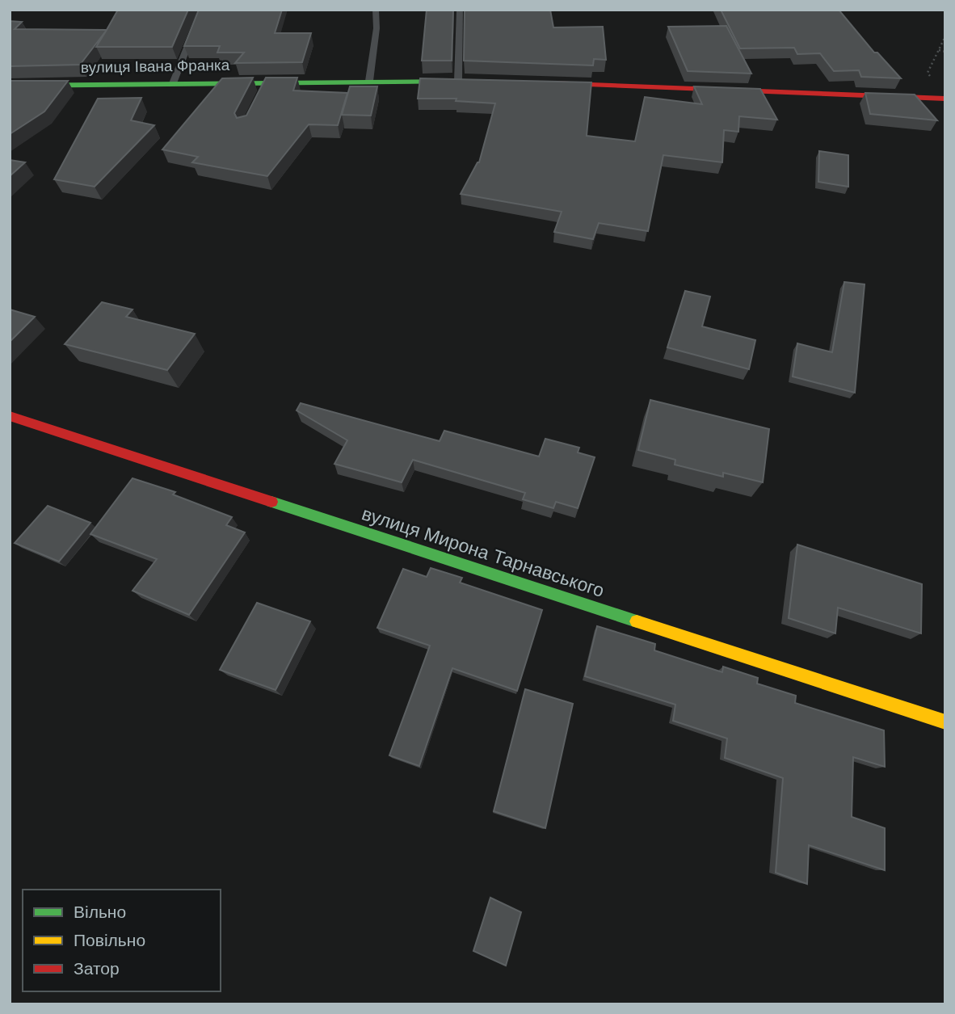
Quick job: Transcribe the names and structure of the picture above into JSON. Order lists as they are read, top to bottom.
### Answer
{
  "streets": {
    "main road": ["вулиця Івана Франка", "вулиця Мирона Тарнавського"]
  },
  "legend": ["Вільно", "Повільно", "Затор"]
}
